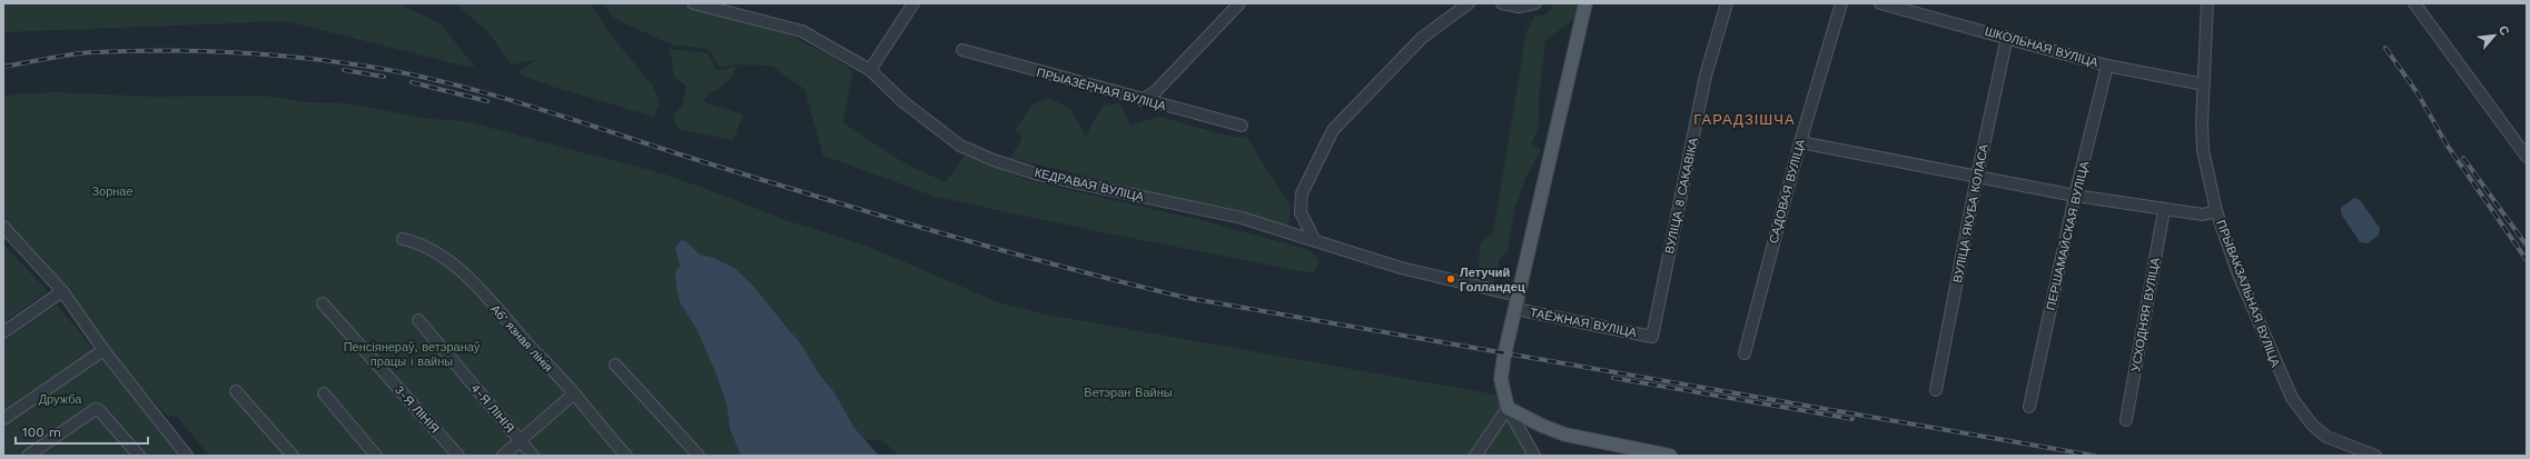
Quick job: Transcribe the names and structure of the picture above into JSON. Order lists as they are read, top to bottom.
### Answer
{
  "streets": {
    "street": [
      "ШКОЛЬНАЯ ВУЛІЦА",
      "ПРЫАЗЁРНАЯ ВУЛІЦА",
      "КЕДРАВАЯ ВУЛІЦА",
      "САДОВАЯ ВУЛІЦА",
      "ВУЛІЦА 8 САКАВІКА",
      "ВУЛІЦА ЯКУБА КОЛАСА",
      "ПЕРШАМАЙСКАЯ ВУЛІЦА",
      "ПРЫВАКЗАЛЬНАЯ ВУЛІЦА",
      "УСХОДНЯЯ ВУЛІЦА",
      "ТАЁЖНАЯ ВУЛІЦА",
      "Абʼязная лінія",
      "4-Я ЛІНІЯ",
      "3-Я ЛІНІЯ"
    ]
  },
  "crossings": [
    ["ШКОЛЬНАЯ ВУЛІЦА", "ВУЛІЦА ЯКУБА КОЛАСА"],
    ["ШКОЛЬНАЯ ВУЛІЦА", "ПЕРШАМАЙСКАЯ ВУЛІЦА"],
    ["ШКОЛЬНАЯ ВУЛІЦА", "ПРЫВАКЗАЛЬНАЯ ВУЛІЦА"],
    ["ВУЛІЦА 8 САКАВІКА", "ТАЁЖНАЯ ВУЛІЦА"]
  ],
  "districts": ["ГАРАДЗІШЧА"],
  "parks": [
    "Зорнае",
    "Пенсіянераў, ветэранаў працы і вайны",
    "Ветэран Вайны",
    "Дружба"
  ],
  "places": ["Летучий Голландец"],
  "scale_bar": "100 m",
  "north": "top right"
}
